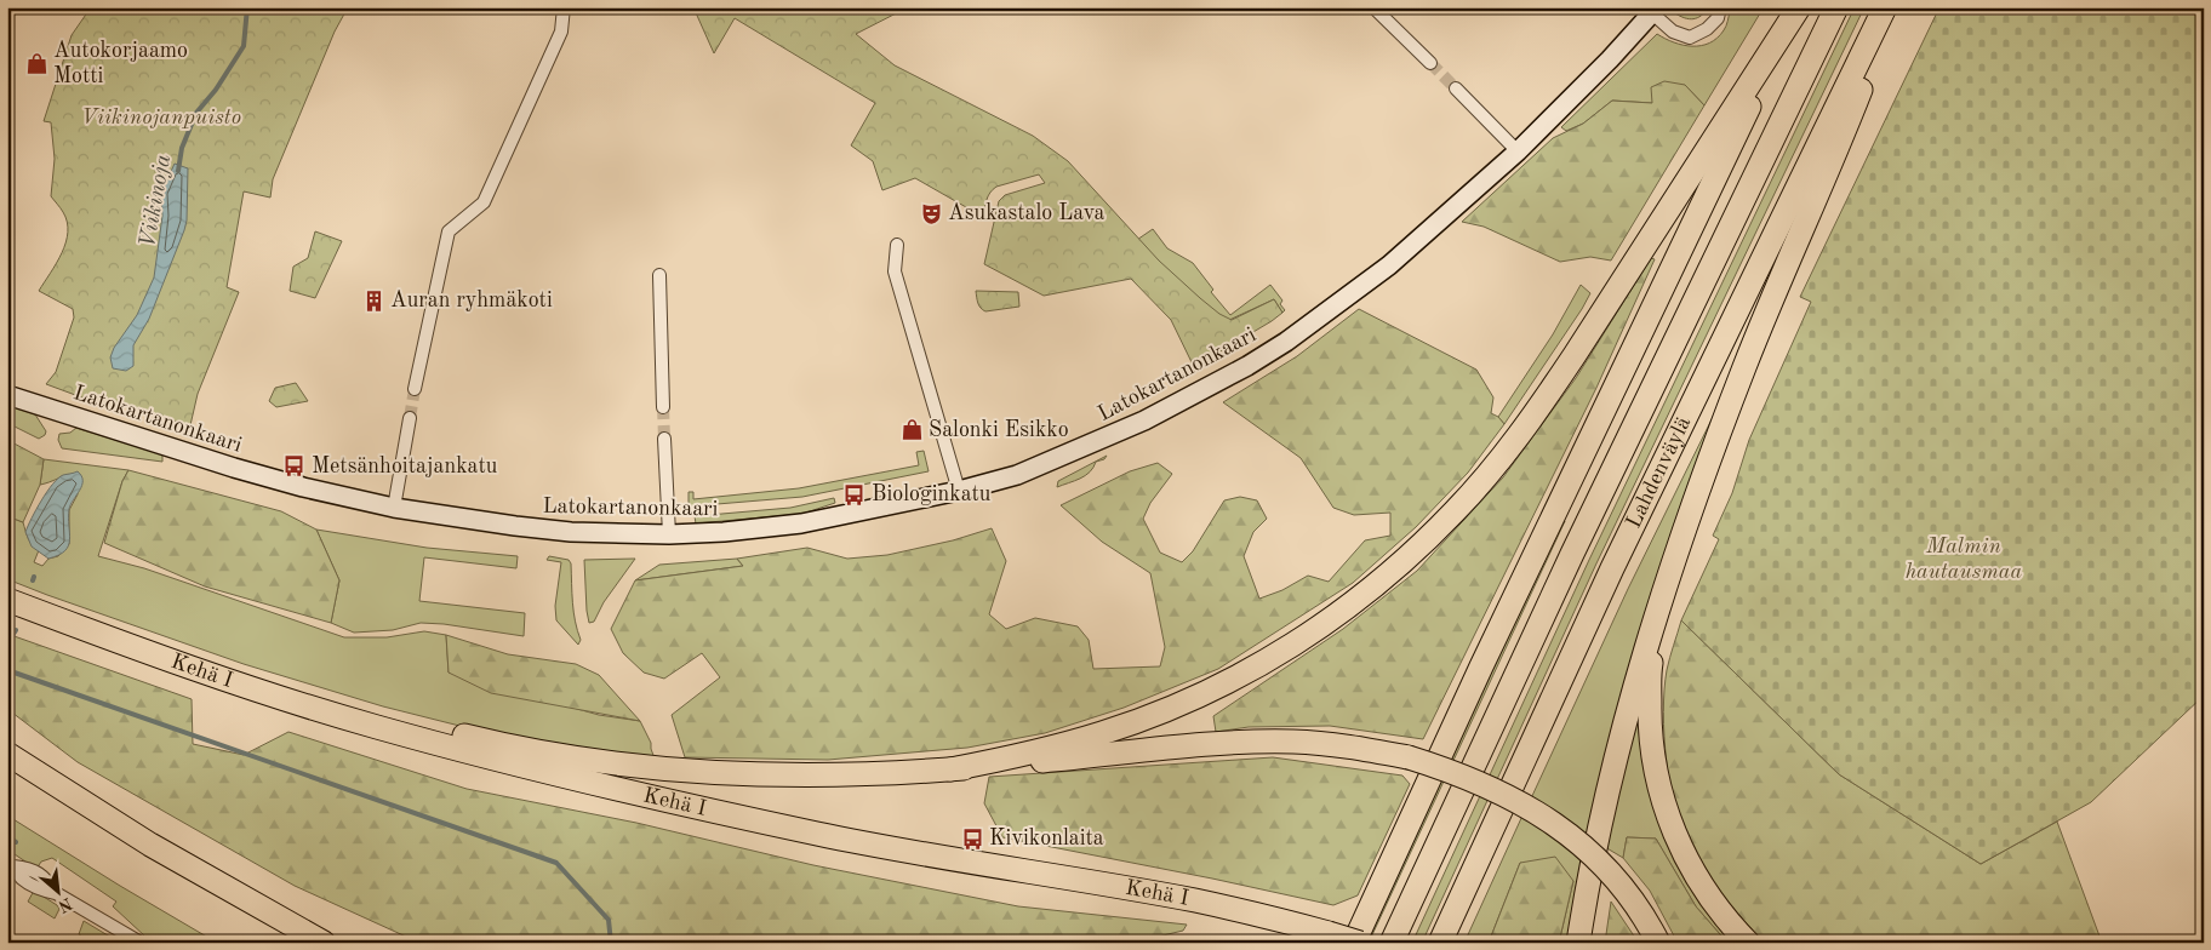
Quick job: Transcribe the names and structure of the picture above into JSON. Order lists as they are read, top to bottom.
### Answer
{
  "streets": {
    "highway": ["Lahdenväylä", "Kehä I"],
    "street": ["Latokartanonkaari"]
  },
  "water": ["Viikinoja"],
  "parks": ["Viikinojanpuisto", "Malmin hautausmaa"],
  "places": {
    "shop": ["Autokorjaamo Motti", "Salonki Esikko"],
    "theatre": ["Asukastalo Lava"],
    "building": ["Auran ryhmäkoti"],
    "bus stop": ["Metsänhoitajankatu", "Biologinkatu", "Kivikonlaita"]
  },
  "north": "bottom right"
}
